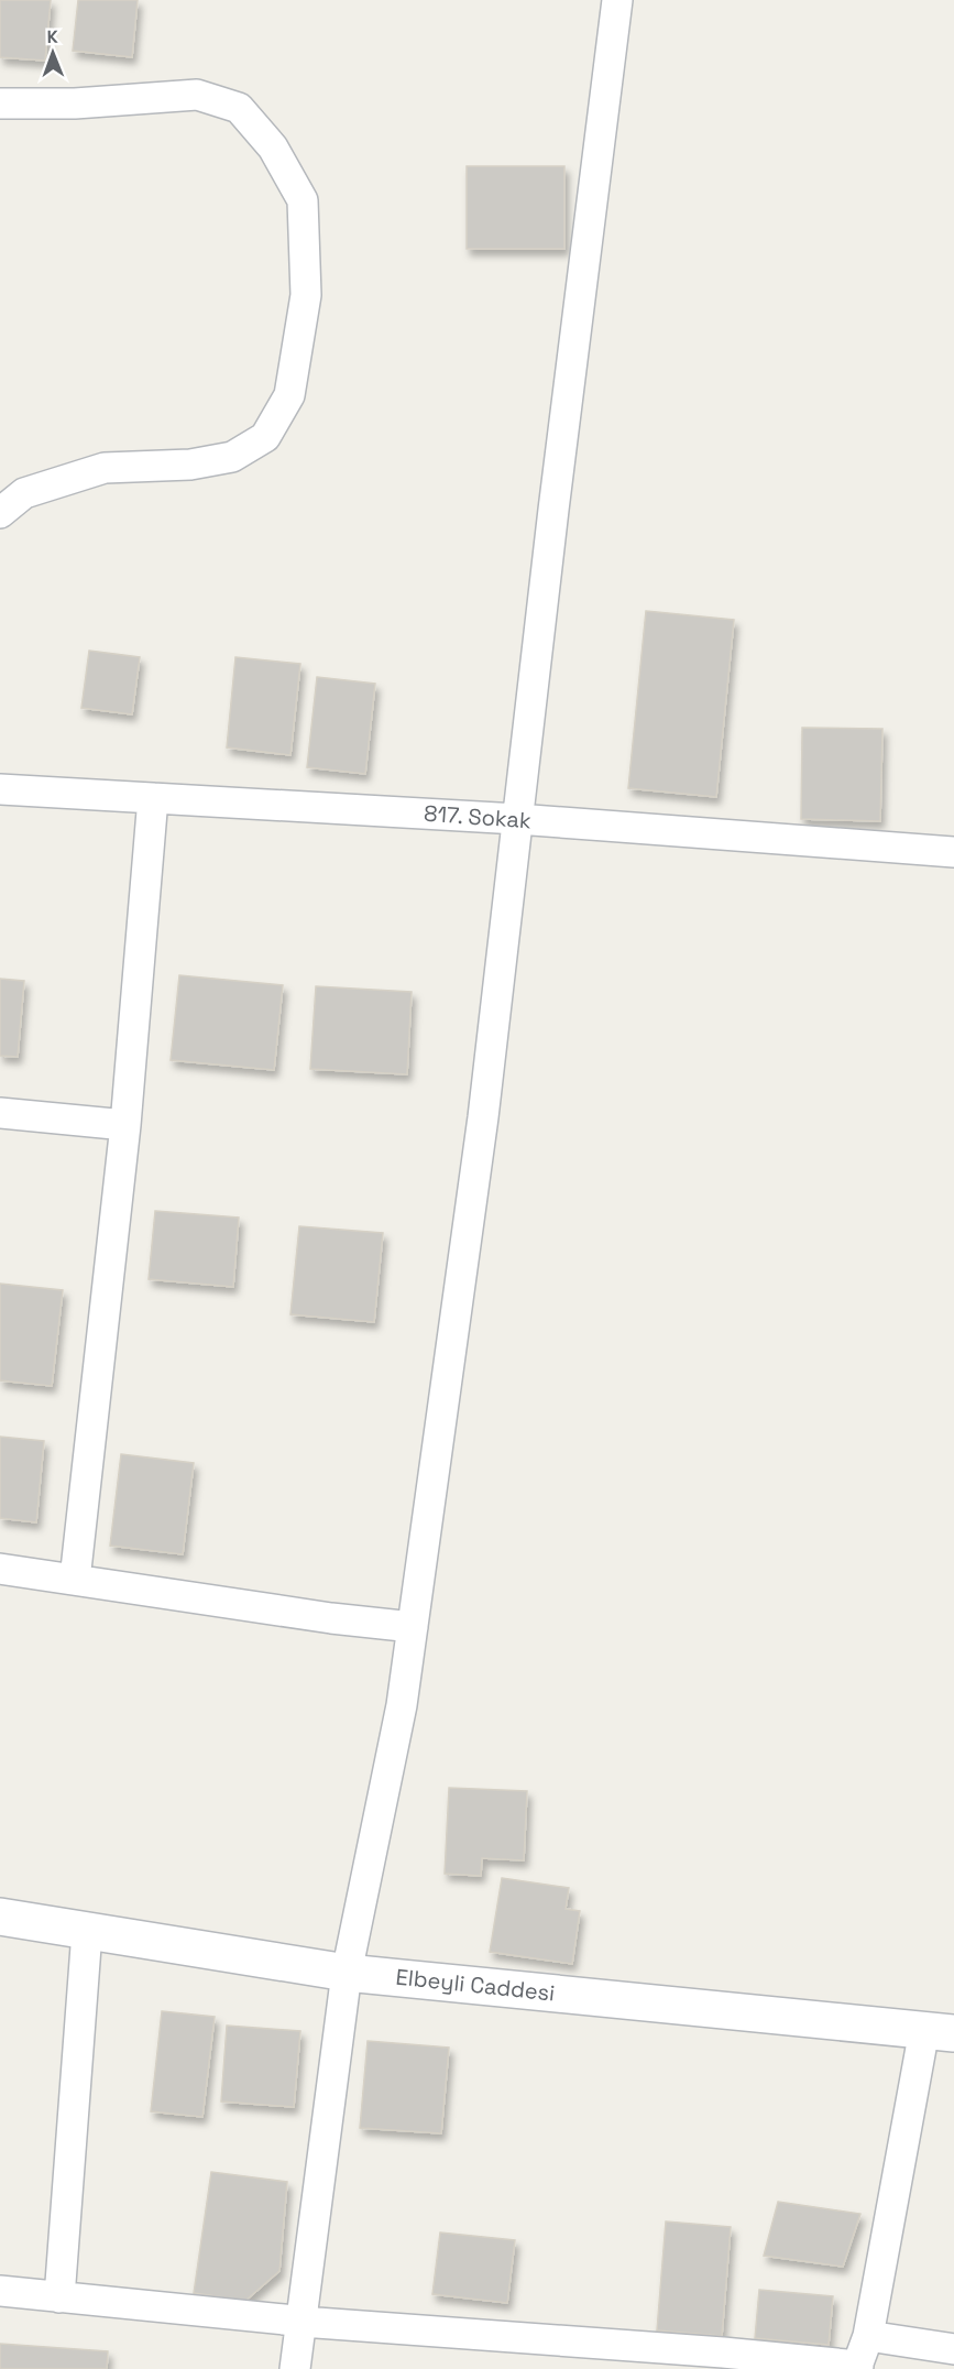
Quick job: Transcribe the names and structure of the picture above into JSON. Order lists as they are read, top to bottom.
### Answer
{
  "streets": {
    "street": ["817. Sokak", "Elbeyli Caddesi"]
  },
  "north": "top"
}
